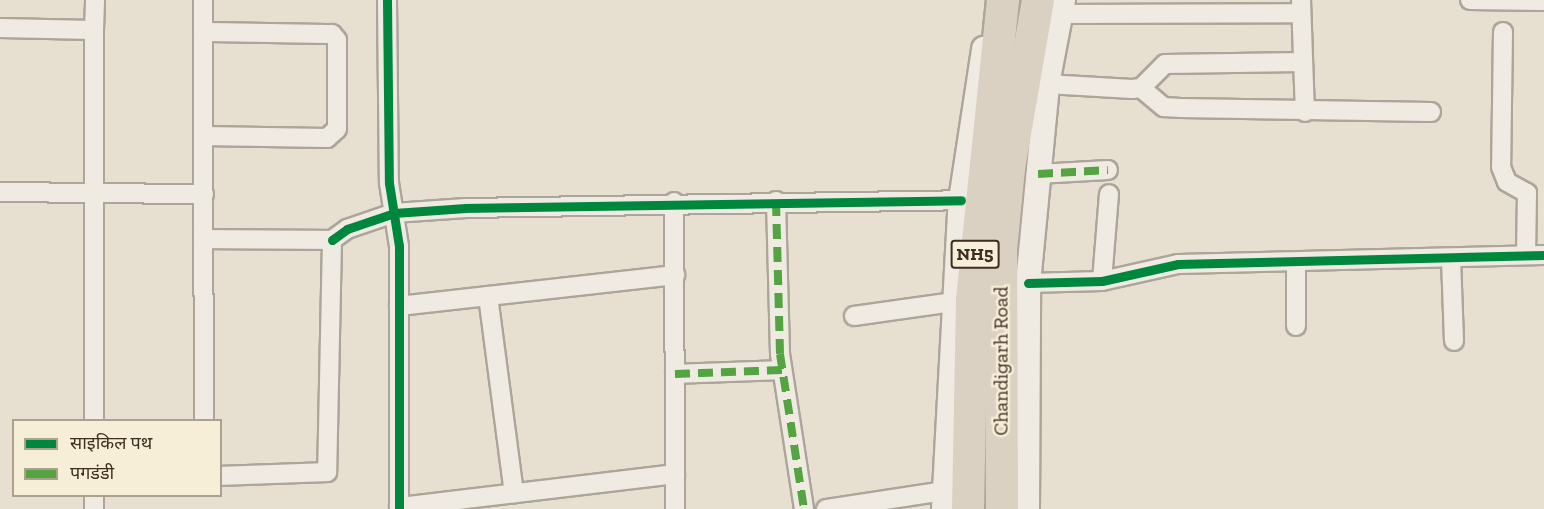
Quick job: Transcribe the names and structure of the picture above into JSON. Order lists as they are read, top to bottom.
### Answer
{
  "streets": {
    "highway": ["NH5", "Chandigarh Road"]
  },
  "legend": ["साइकिल पथ", "पगडंडी"]
}
